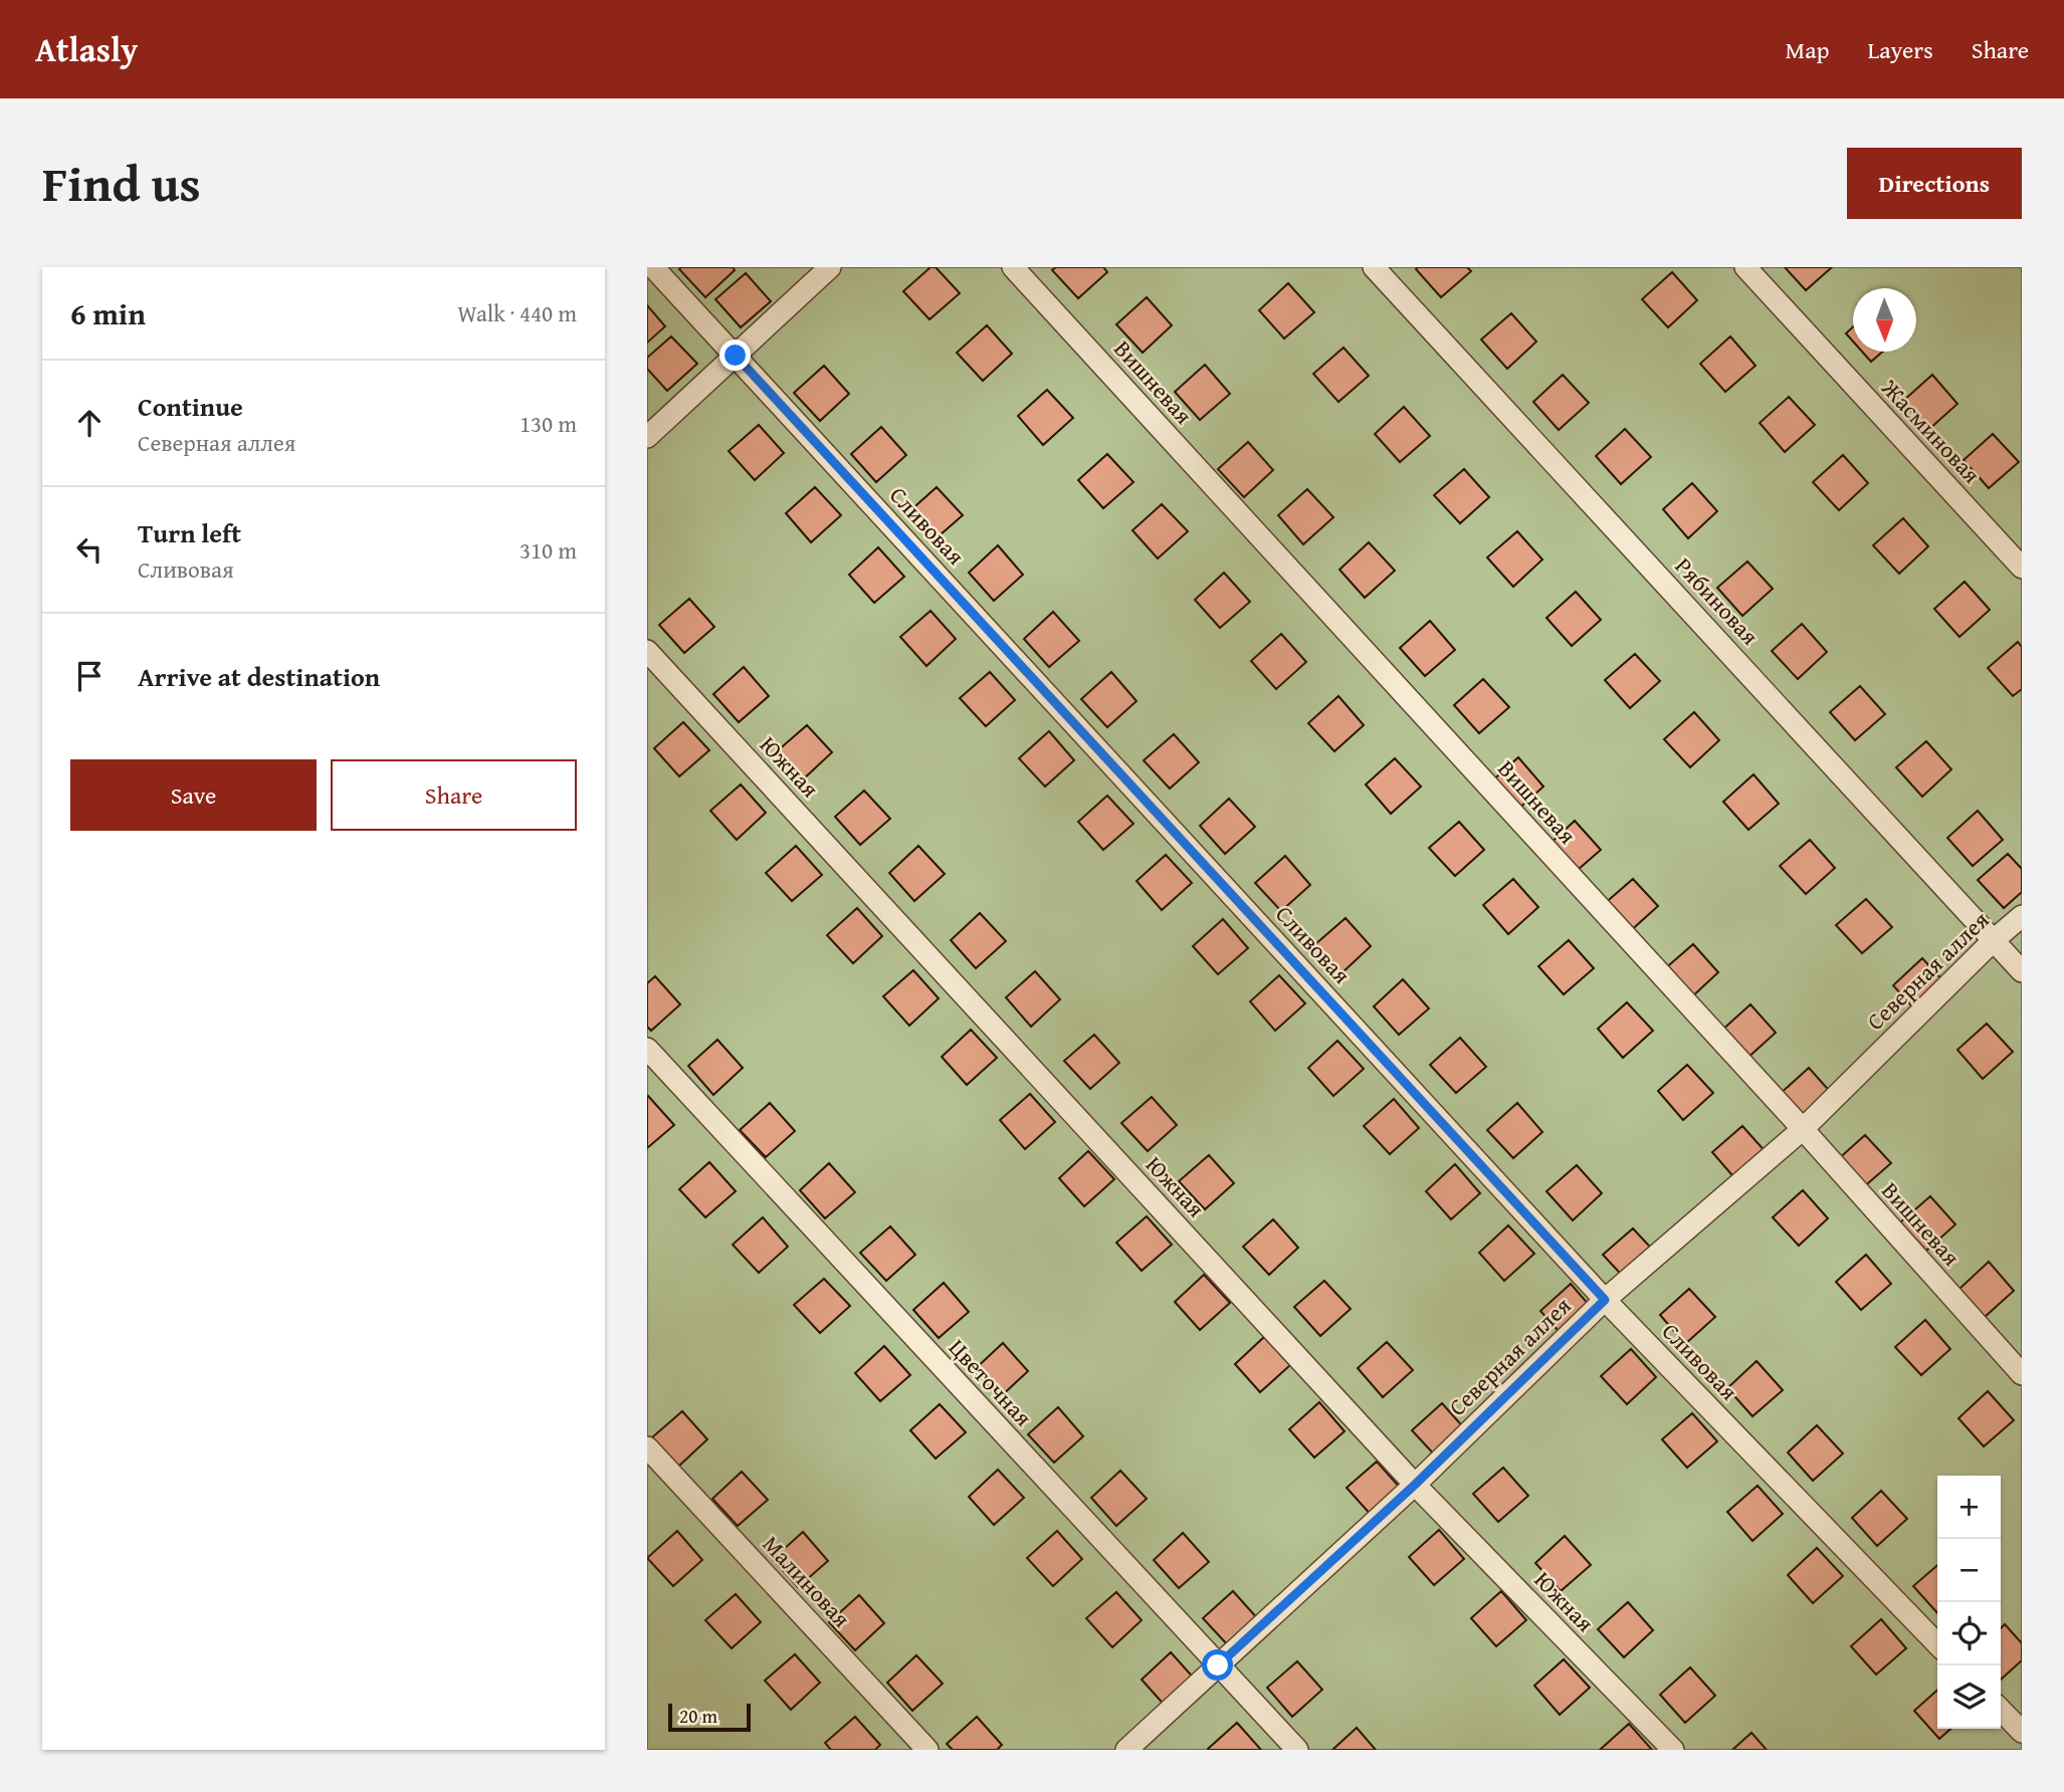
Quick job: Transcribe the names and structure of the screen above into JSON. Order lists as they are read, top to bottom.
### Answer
{
  "streets": {
    "street": [
      "Вишневая",
      "Жасминовая",
      "Сливовая",
      "Рябиновая",
      "Южная",
      "Северная аллея",
      "Цветочная",
      "Малиновая"
    ]
  },
  "crossings": [
    ["Вишневая", "Северная аллея"],
    ["Сливовая", "Северная аллея"],
    ["Рябиновая", "Северная аллея"],
    ["Южная", "Северная аллея"],
    ["Северная аллея", "Цветочная"]
  ],
  "scale_bar": "20 m",
  "north": "bottom",
  "page": {
    "header": "Atlasly",
    "nav": ["Map", "Layers", "Share"],
    "title": "Find us",
    "buttons": [
      "Directions",
      ["Save", "Share"]
    ],
    "heading": ["6 min", "Walk · 440 m"],
    "list": [
      ["Continue", "Северная аллея", "130 m"],
      ["Turn left", "Сливовая", "310 m"],
      "Arrive at destination"
    ],
    "map_buttons": ["+", "−"],
    "scale": "20 m"
  }
}
